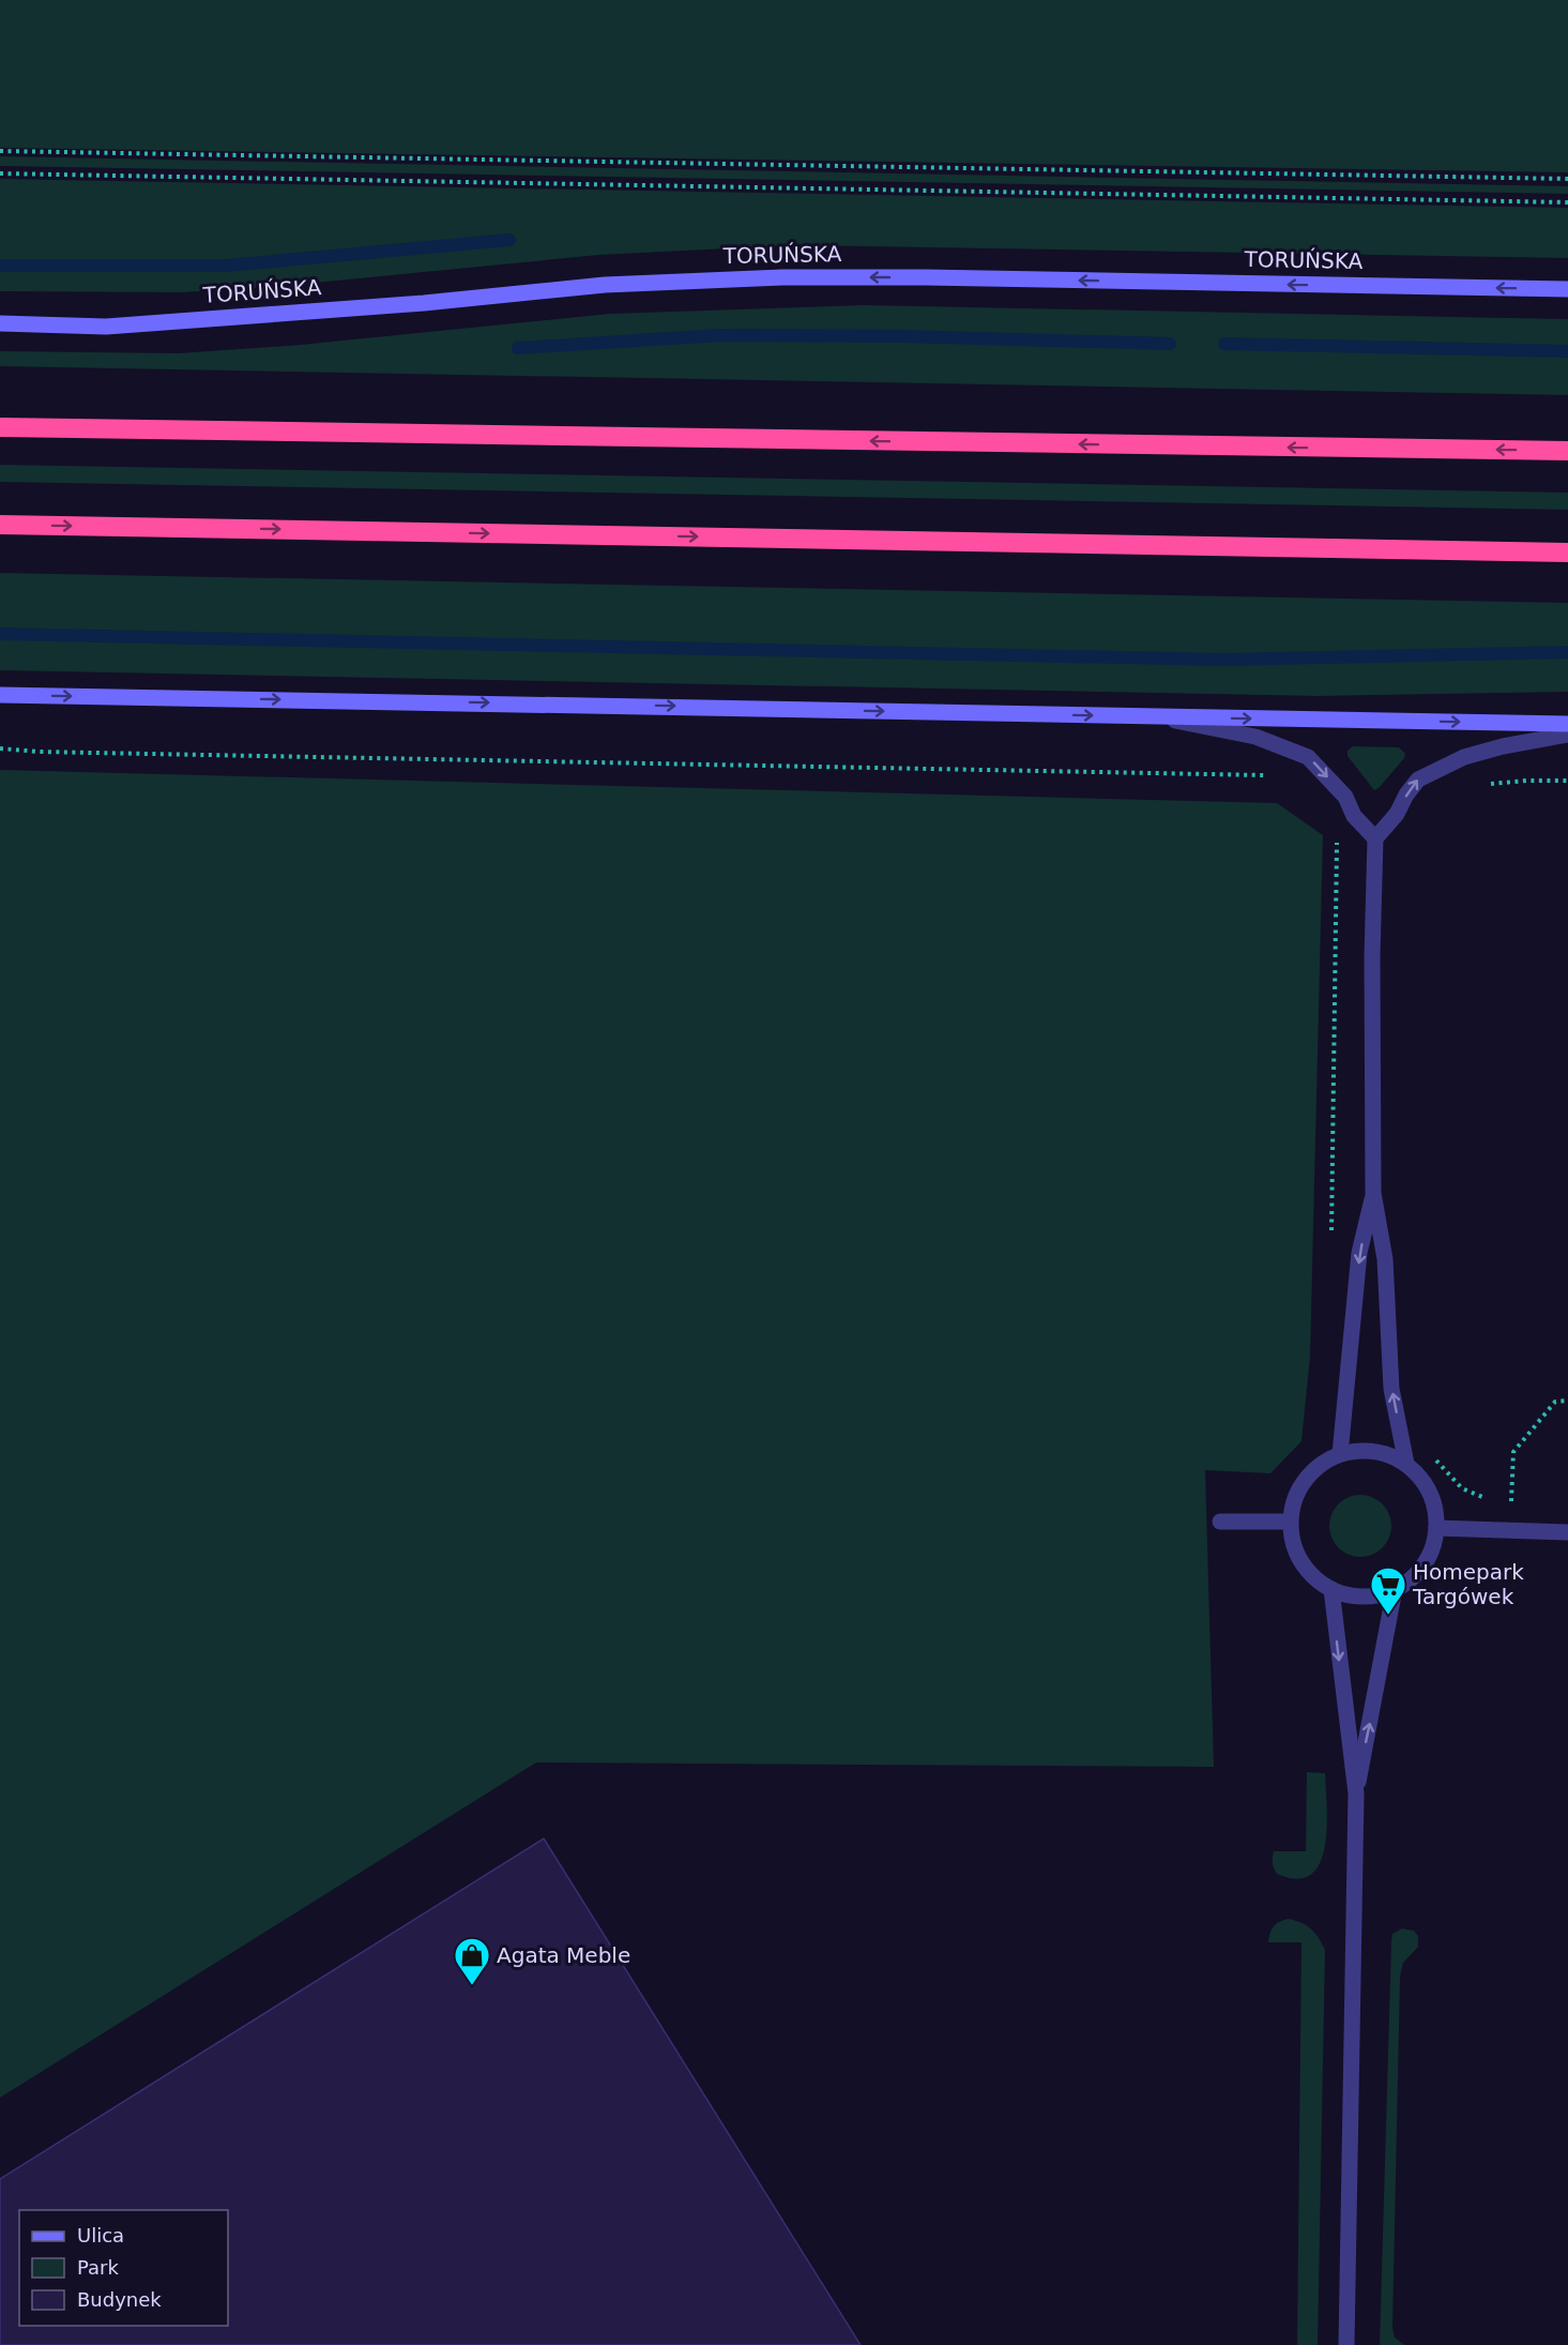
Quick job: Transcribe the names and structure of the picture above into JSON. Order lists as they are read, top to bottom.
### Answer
{
  "streets": {
    "main road": ["TORUŃSKA"]
  },
  "one_way": ["TORUŃSKA"],
  "places": {
    "supermarket": ["Homepark Targówek"],
    "shop": ["Agata Meble"]
  },
  "legend": ["Ulica", "Park", "Budynek"]
}
